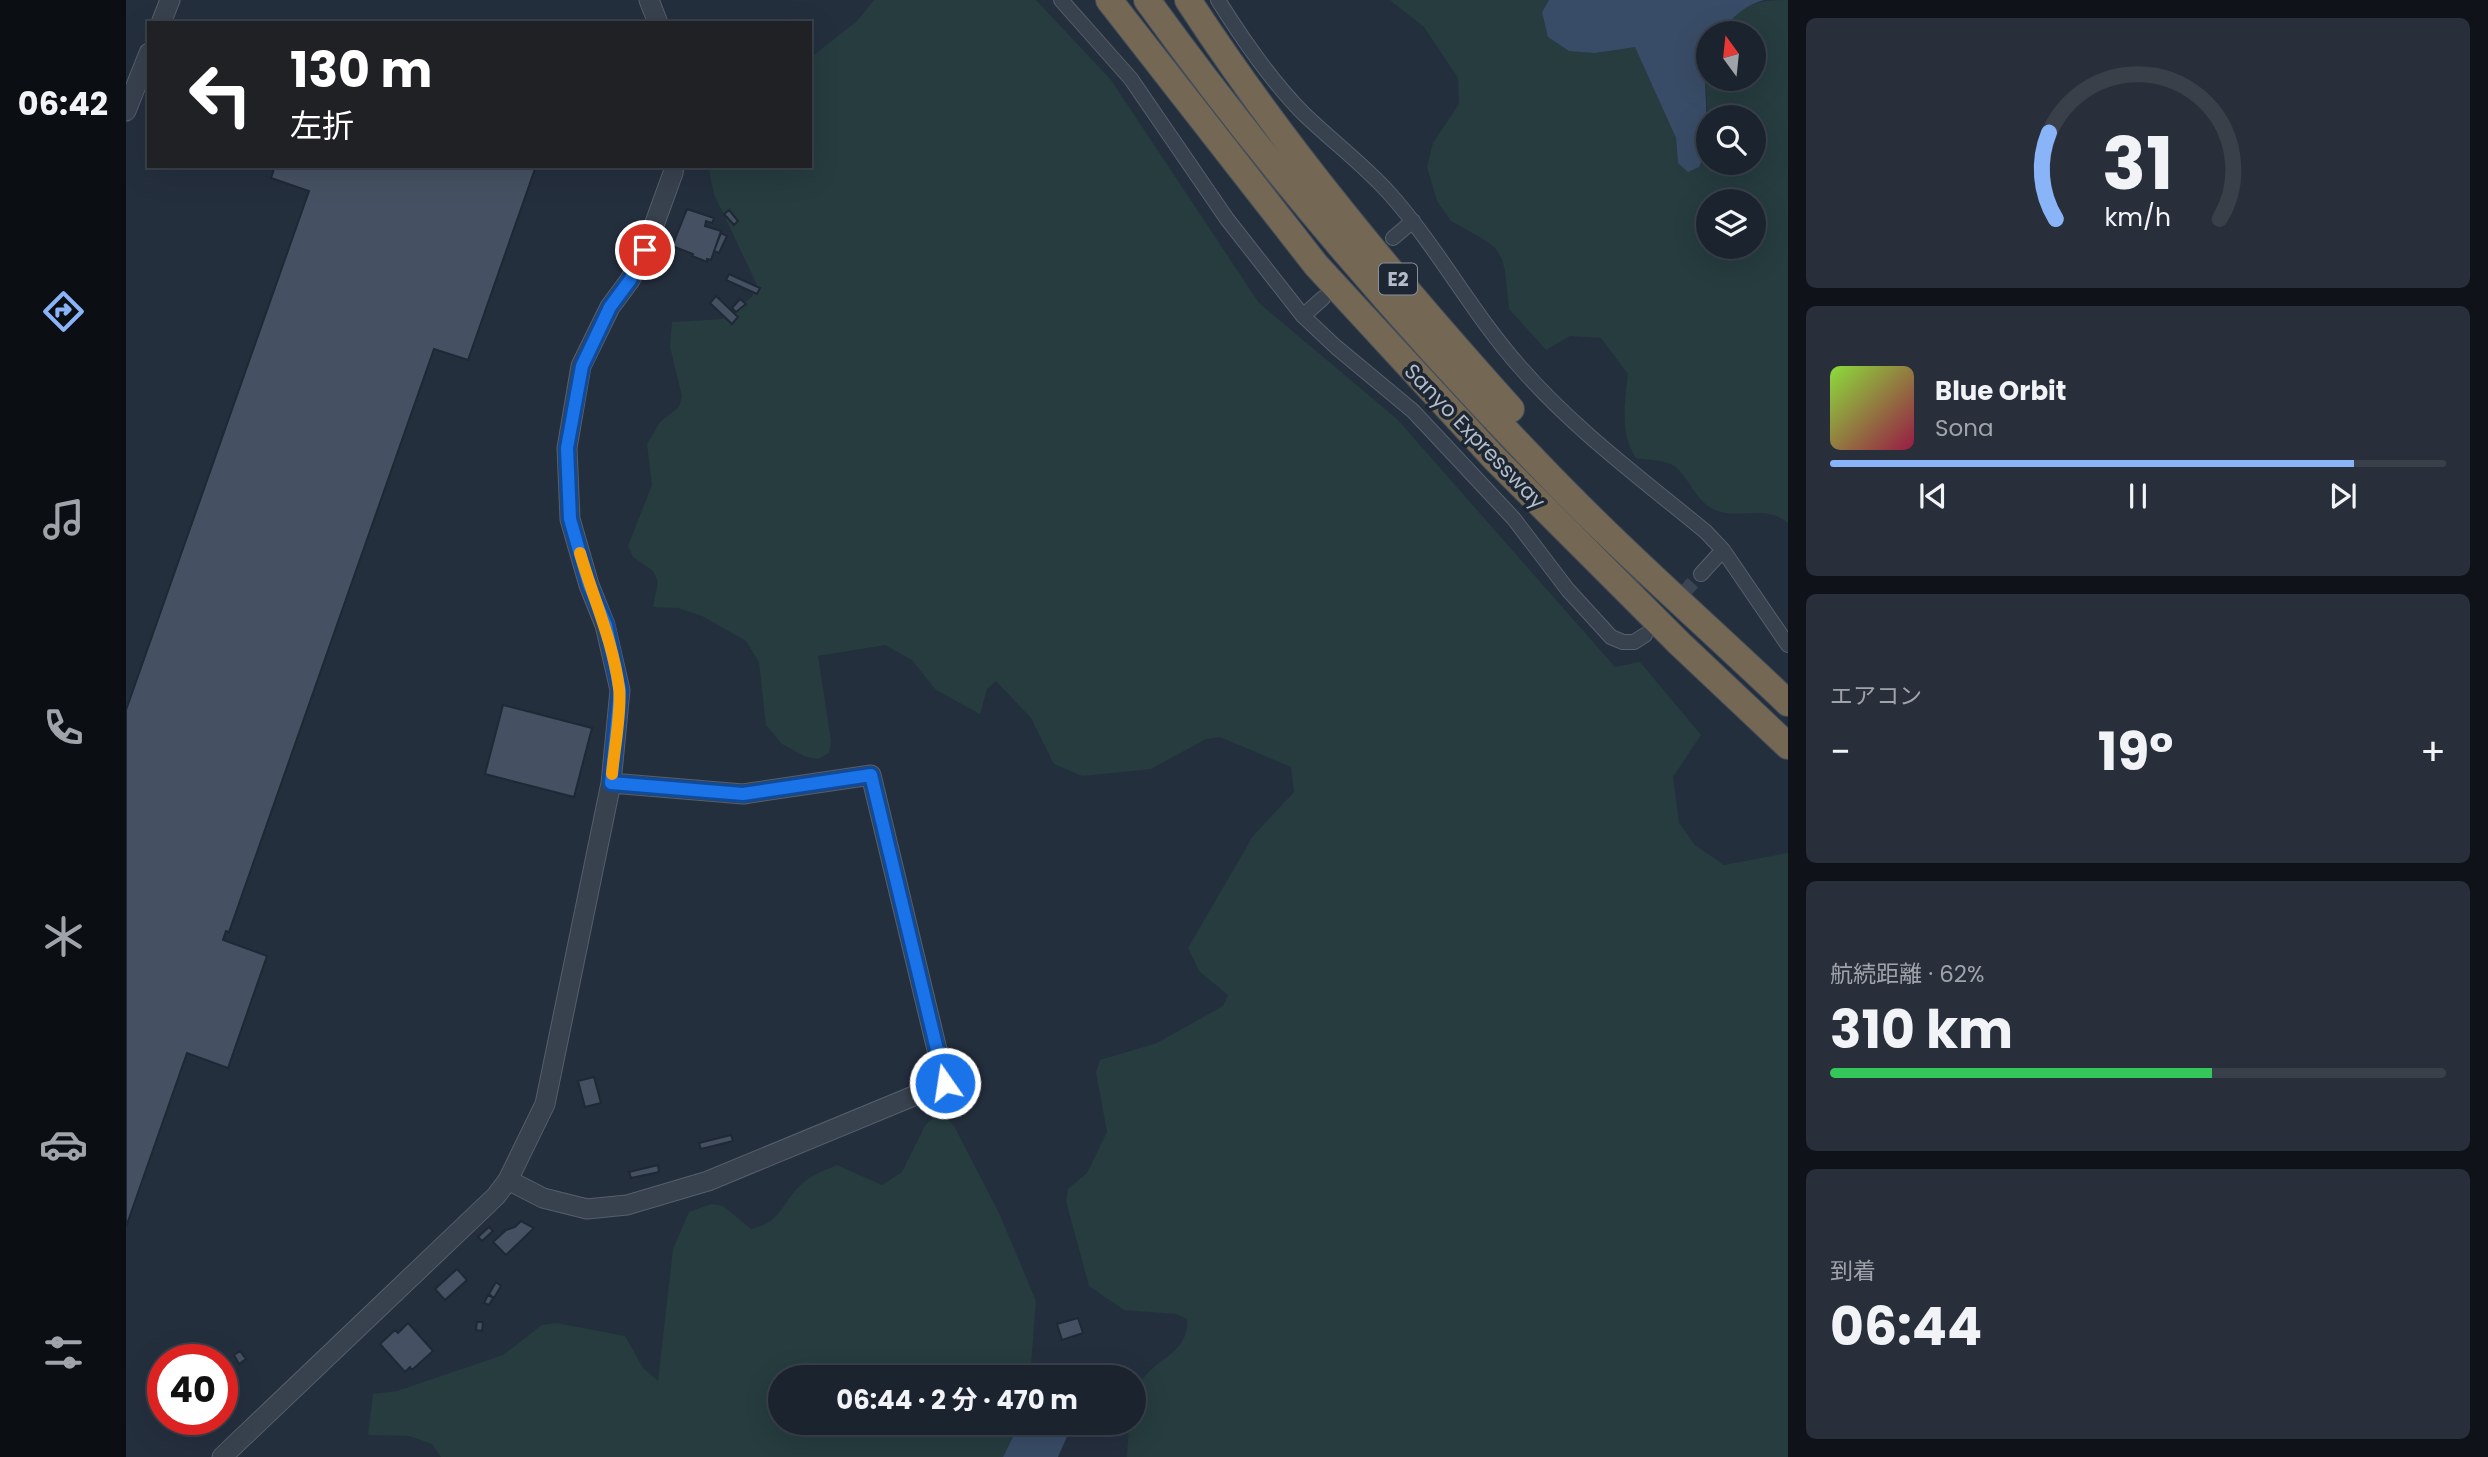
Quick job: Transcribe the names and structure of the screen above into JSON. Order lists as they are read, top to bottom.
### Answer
{
  "streets": {
    "highway": ["E2", "Sanyo Expressway"]
  },
  "north": "top",
  "page": {
    "tabs": "06:42",
    "turn": ["130 m", "左折"],
    "song": ["Blue Orbit", "Sona"],
    "tile": [
      "エアコン",
      ["航続距離 · 62%", "310 km"],
      ["到着", "06:44"]
    ],
    "heat": ["−", "19°", "+"],
    "limit": "40",
    "trip": "06:44 · 2 分 · 470 m",
    "gauge": ["31", "km/h"]
  }
}
